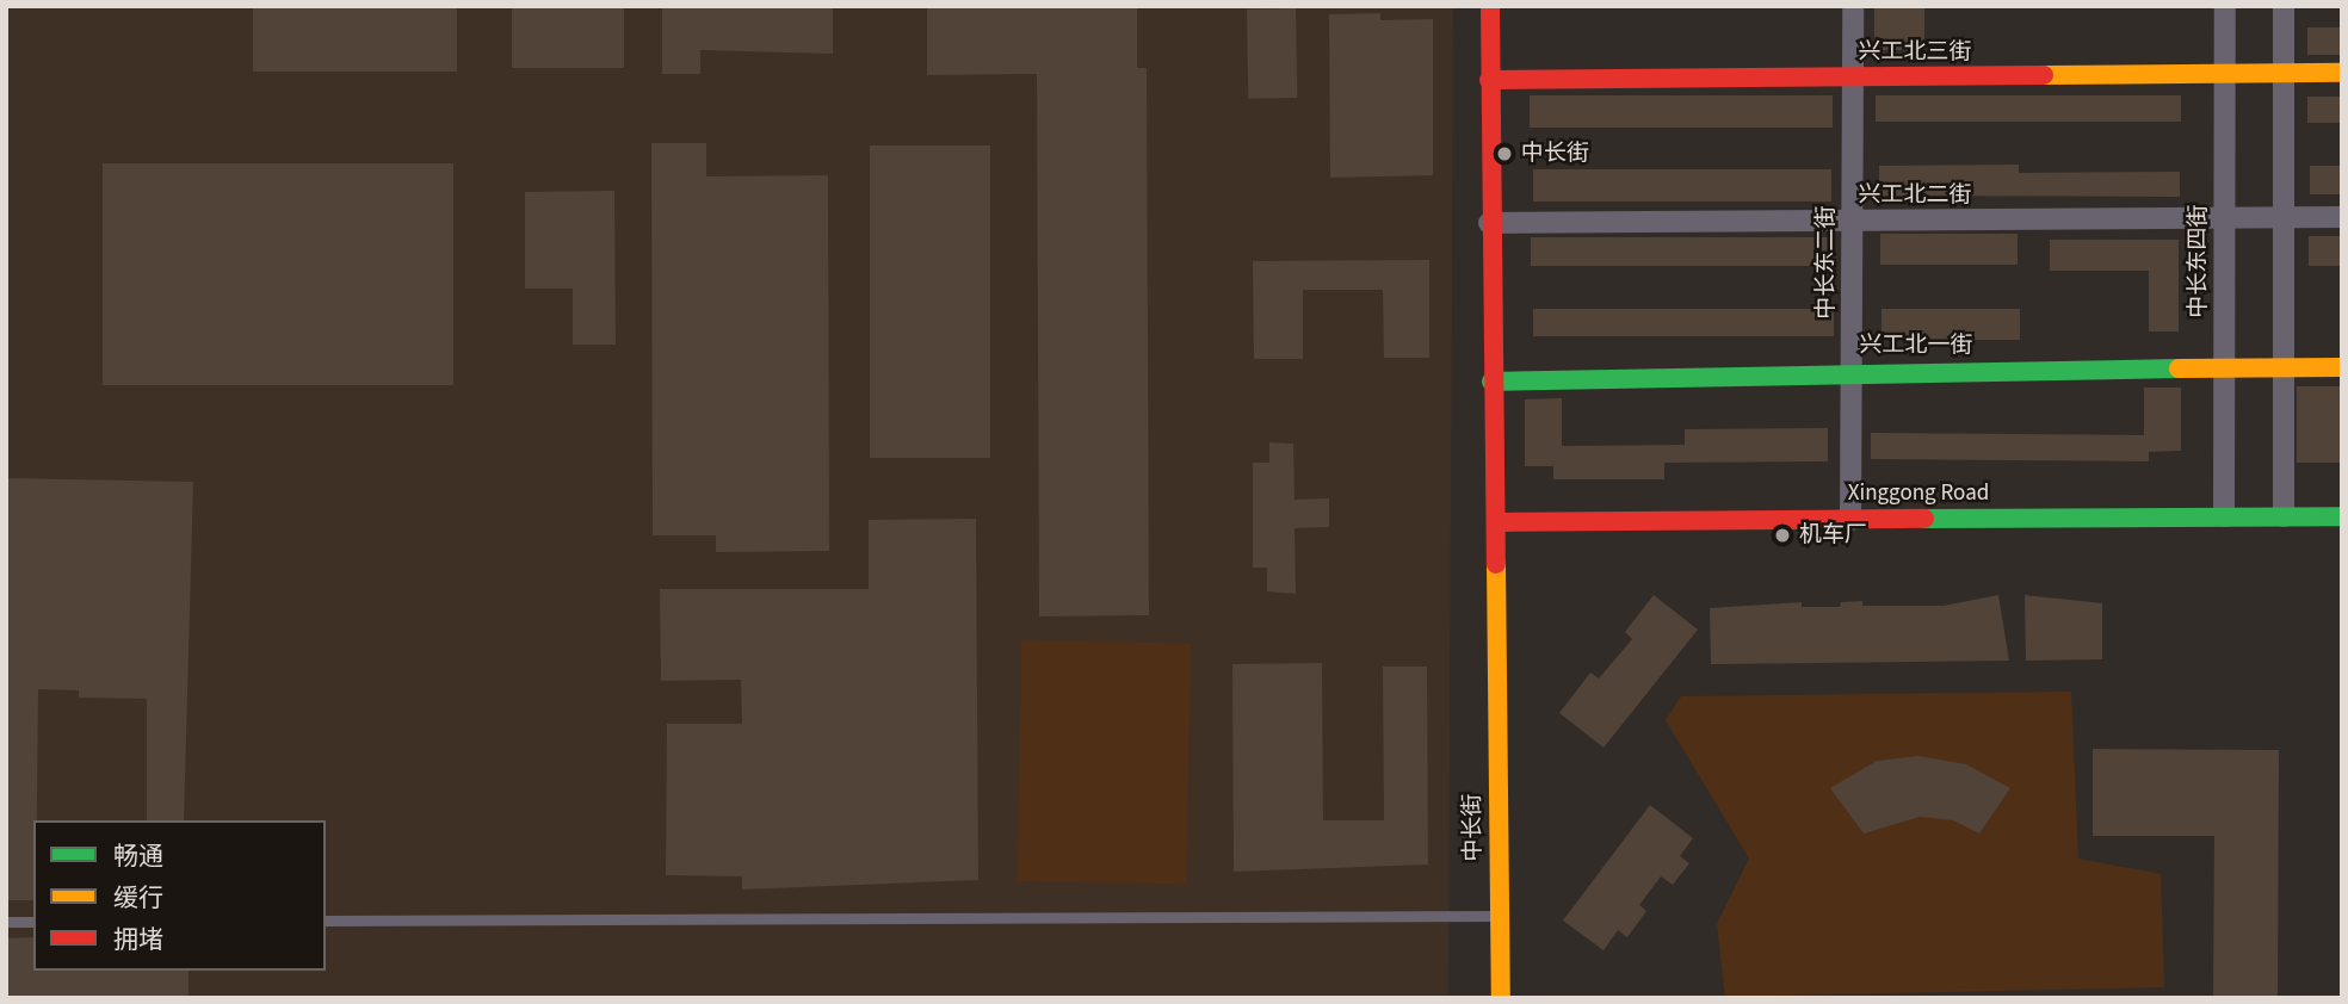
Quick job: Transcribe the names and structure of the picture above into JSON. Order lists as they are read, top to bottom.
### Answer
{
  "streets": {
    "street": [
      "兴工北三街",
      "兴工北二街",
      "中长东四街",
      "中长东二街",
      "兴工北一街",
      "Xinggong Road",
      "中长街"
    ]
  },
  "crossings": [
    ["兴工北三街", "中长东四街"],
    ["兴工北三街", "中长东二街"],
    ["兴工北三街", "中长街"],
    ["兴工北二街", "中长东四街"],
    ["兴工北二街", "中长东二街"],
    ["兴工北二街", "中长街"],
    ["中长东四街", "兴工北一街"],
    ["中长东四街", "Xinggong Road"],
    ["中长东二街", "兴工北一街"],
    ["中长东二街", "Xinggong Road"],
    ["兴工北一街", "中长街"],
    ["Xinggong Road", "中长街"]
  ],
  "places": ["中长街", "机车厂"],
  "legend": ["畅通", "缓行", "拥堵"]
}
